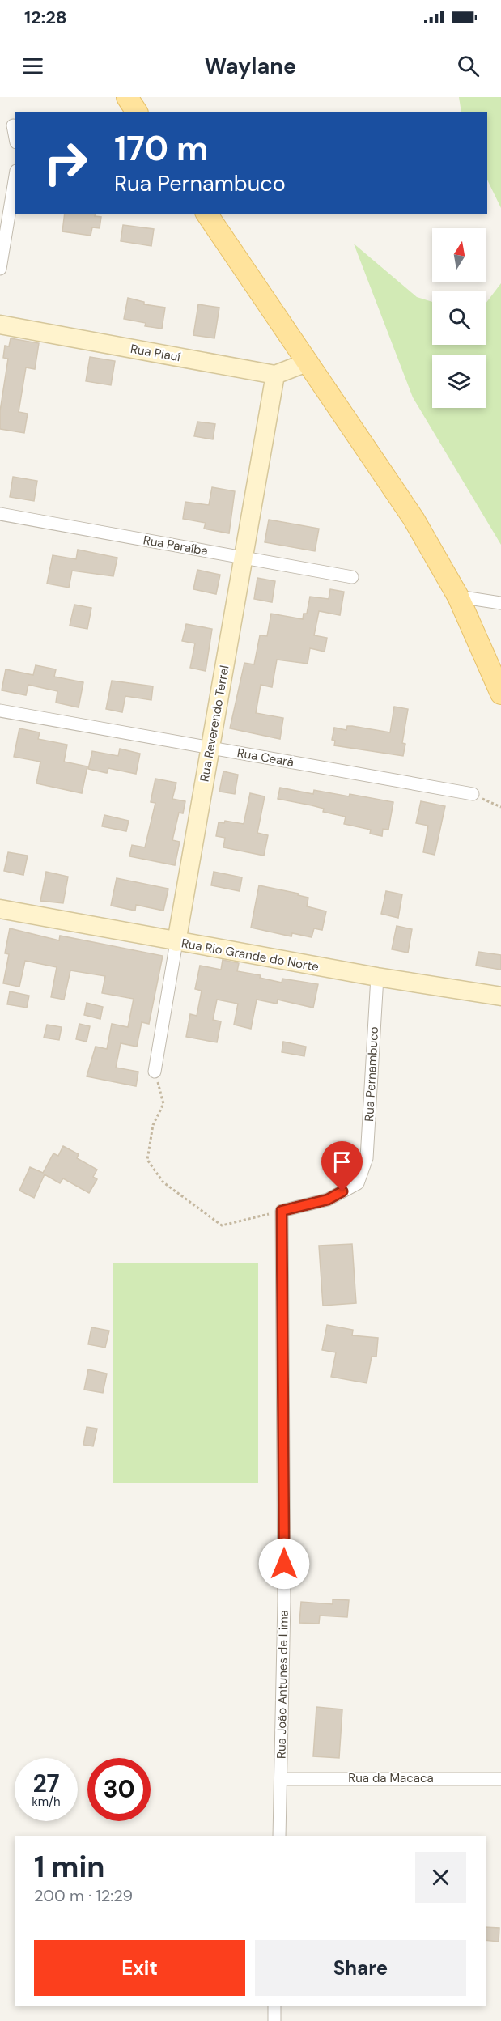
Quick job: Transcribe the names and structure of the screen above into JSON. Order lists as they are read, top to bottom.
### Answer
{
  "streets": {
    "street": [
      "Rua Piauí",
      "Rua Paraíba",
      "Rua Reverendo Terrel",
      "Rua Ceará",
      "Rua Rio Grande do Norte",
      "Rua Pernambuco",
      "Rua João Antunes de Lima",
      "Rua da Macaca"
    ]
  },
  "crossings": [
    ["Rua Piauí", "Rua Reverendo Terrel"],
    ["Rua Paraíba", "Rua Reverendo Terrel"],
    ["Rua Reverendo Terrel", "Rua Ceará"],
    ["Rua Reverendo Terrel", "Rua Rio Grande do Norte"],
    ["Rua Rio Grande do Norte", "Rua Pernambuco"],
    ["Rua Pernambuco", "Rua João Antunes de Lima"],
    ["Rua João Antunes de Lima", "Rua da Macaca"]
  ],
  "north": "top",
  "page": {
    "status": "12:28",
    "header": "Waylane",
    "turn": ["170 m", "Rua Pernambuco"],
    "speed": "27 km/h",
    "limit": "30",
    "heading": ["1 min", "200 m · 12:29"],
    "buttons": ["Exit", "Share"]
  }
}
